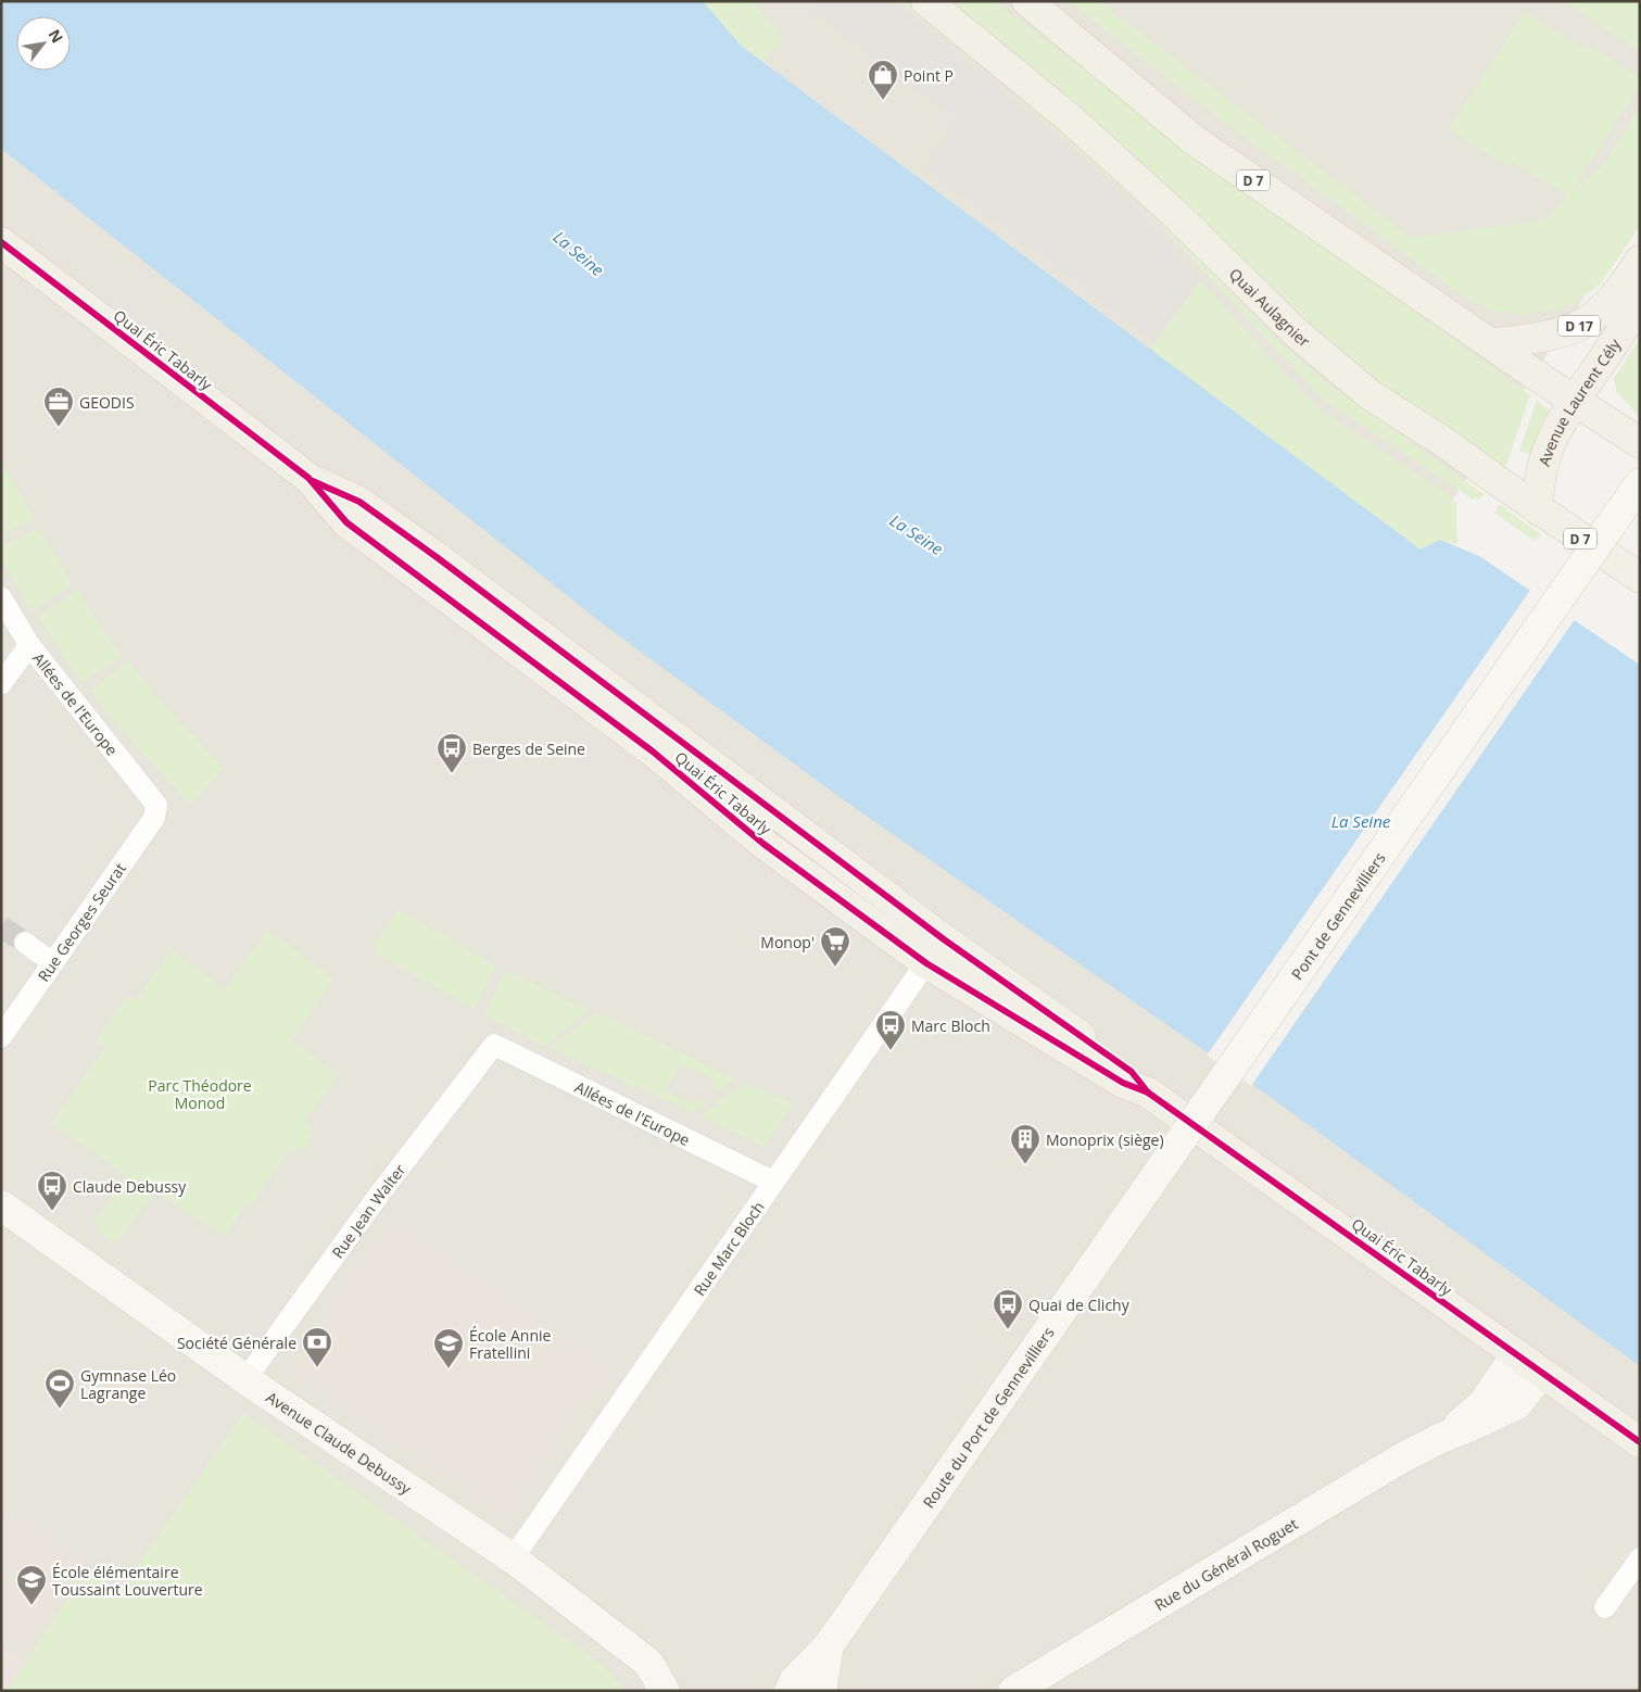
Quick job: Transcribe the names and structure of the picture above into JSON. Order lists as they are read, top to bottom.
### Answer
{
  "streets": {
    "main road": [
      "D 7",
      "Quai Aulagnier",
      "D 17",
      "Quai Éric Tabarly",
      "Avenue Laurent Cély"
    ],
    "street": [
      "Allées de l'Europe",
      "Pont de Gennevilliers",
      "Rue Georges Seurat",
      "Rue Jean Walter",
      "Rue Marc Bloch",
      "Route du Port de Gennevilliers",
      "Avenue Claude Debussy",
      "Rue du Général Roguet"
    ]
  },
  "crossings": [
    ["D 7", "D 17"],
    ["D 7", "Avenue Laurent Cély"],
    ["Quai Aulagnier", "Avenue Laurent Cély"],
    ["Quai Éric Tabarly", "Rue Marc Bloch"],
    ["Quai Éric Tabarly", "Rue du Général Roguet"],
    ["Allées de l'Europe", "Rue Georges Seurat"],
    ["Allées de l'Europe", "Rue Jean Walter"],
    ["Allées de l'Europe", "Rue Marc Bloch"],
    ["Pont de Gennevilliers", "Route du Port de Gennevilliers"],
    ["Rue Jean Walter", "Avenue Claude Debussy"],
    ["Rue Marc Bloch", "Avenue Claude Debussy"]
  ],
  "water": ["La Seine"],
  "parks": ["Parc Théodore Monod"],
  "places": {
    "shop": ["Point P"],
    "office": ["GEODIS"],
    "bus stop": [
      "Berges de Seine",
      "Marc Bloch",
      "Claude Debussy",
      "Quai de Clichy"
    ],
    "supermarket": ["Monop'"],
    "building": ["Monoprix (siège)"],
    "bank": ["Société Générale"],
    "school or university": ["École Annie Fratellini", "École élémentaire Toussaint Louverture"],
    "sports": ["Gymnase Léo Lagrange"]
  },
  "north": "top right"
}
